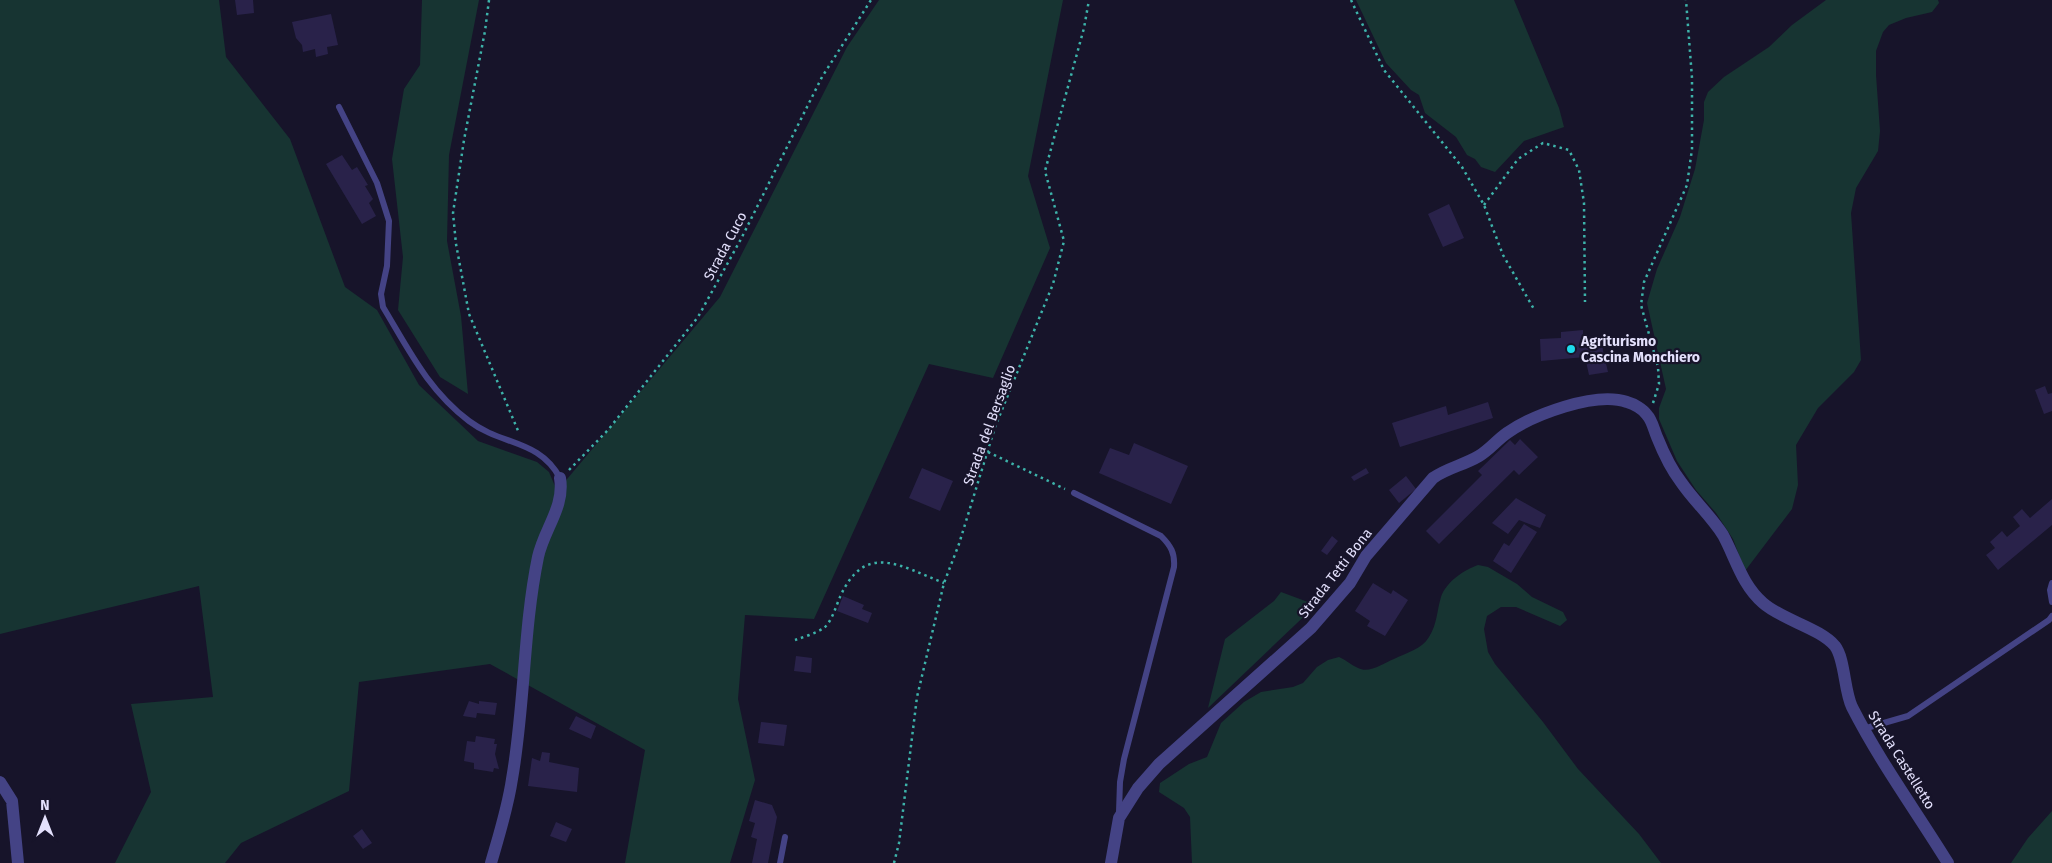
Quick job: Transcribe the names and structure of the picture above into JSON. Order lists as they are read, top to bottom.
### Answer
{
  "streets": {
    "street": ["Strada Tetti Bona", "Strada Castelletto"],
    "path": ["Strada Cuco", "Strada del Bersaglio"]
  },
  "crossings": [
    ["Strada Tetti Bona", "Strada Castelletto"]
  ],
  "places": ["Agriturismo Cascina Monchiero"],
  "north": "top"
}
